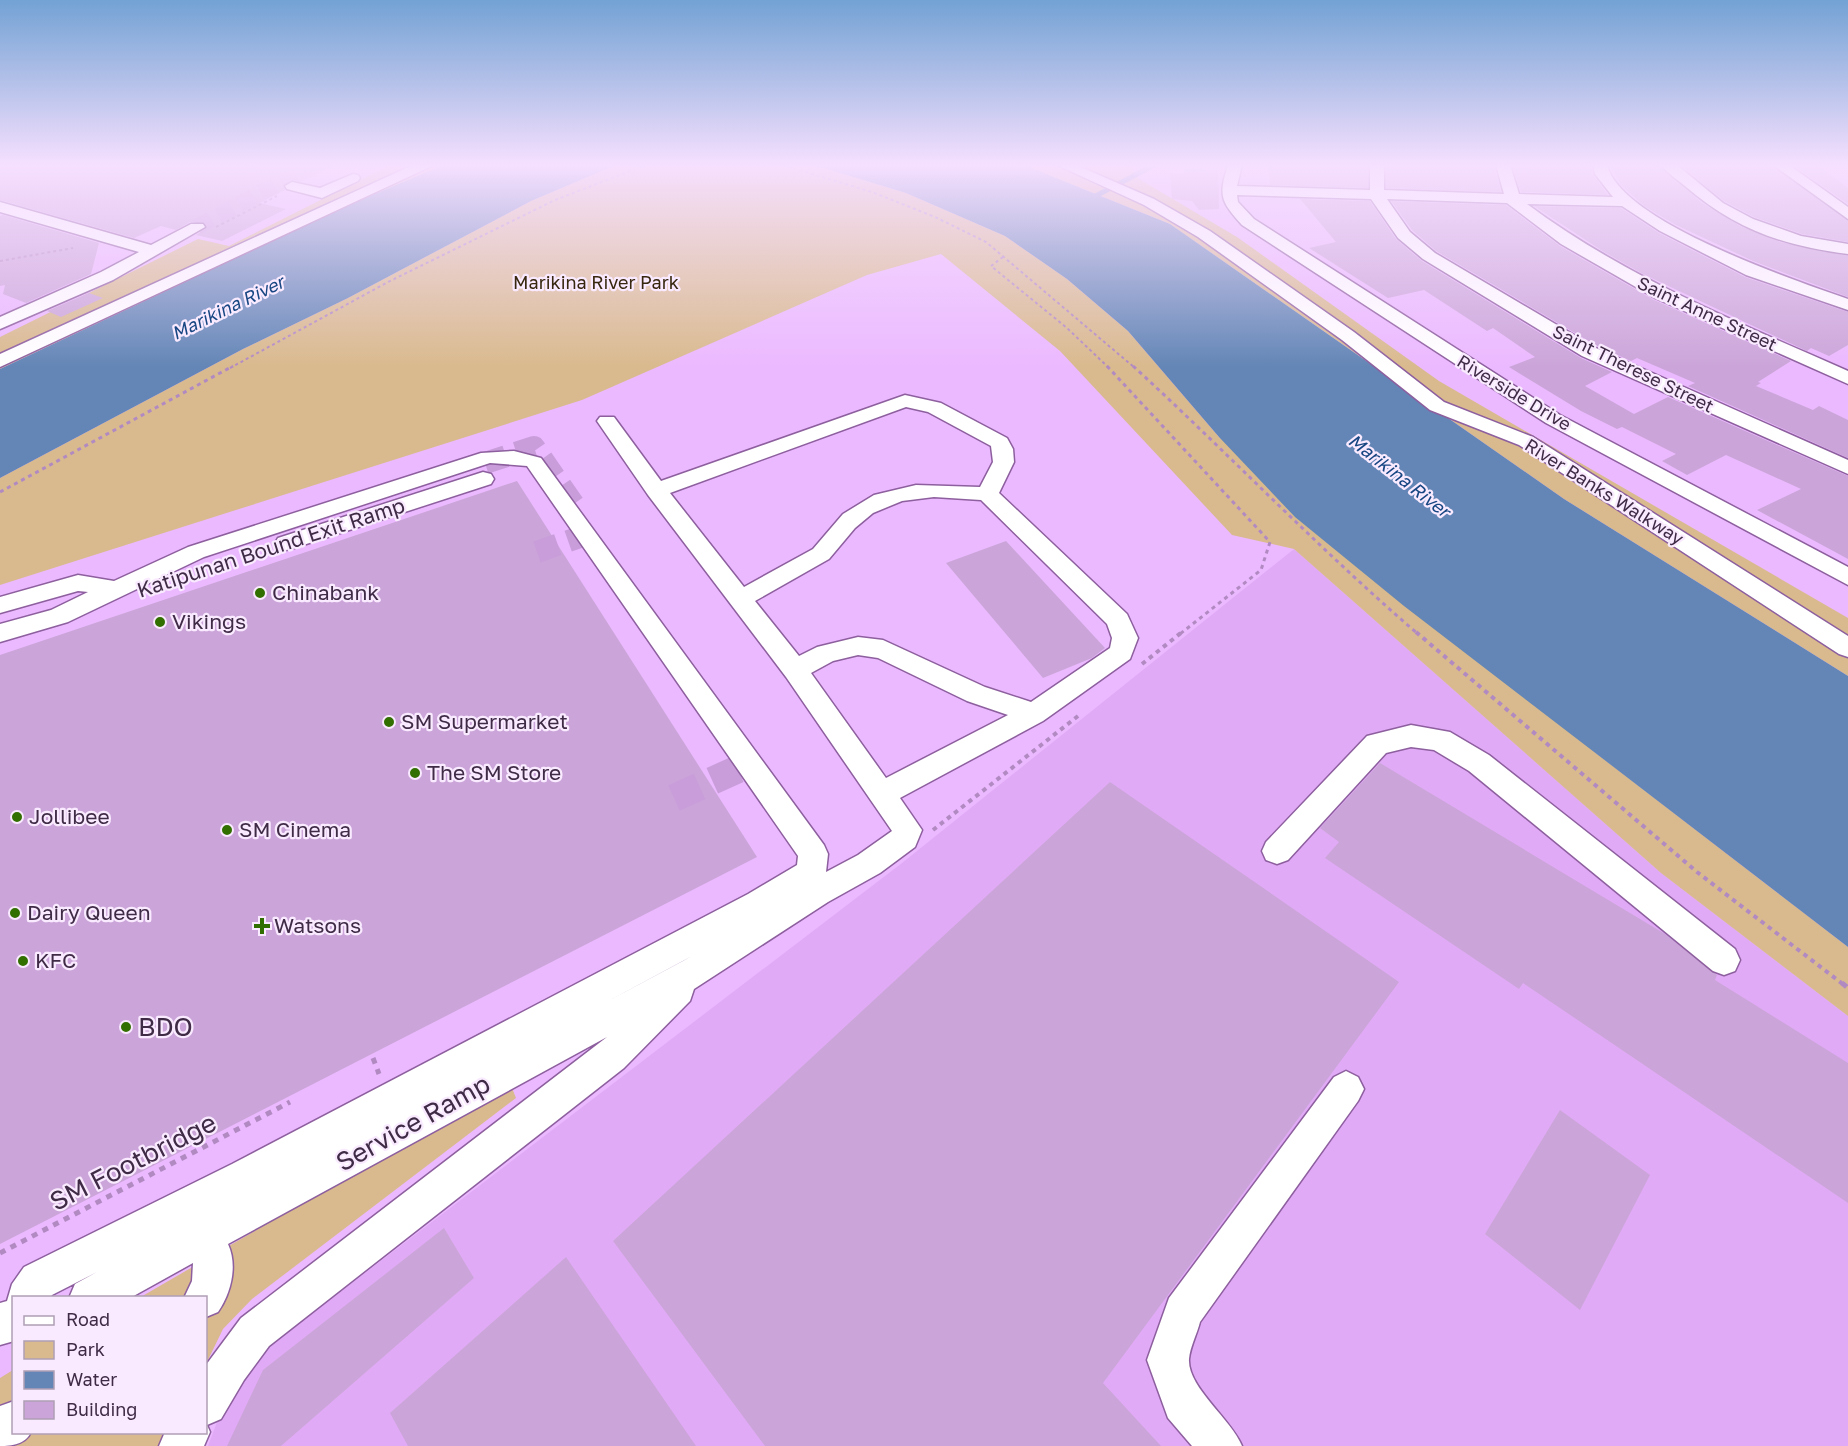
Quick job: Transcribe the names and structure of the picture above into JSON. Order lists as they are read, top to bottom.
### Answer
{
  "streets": {
    "street": [
      "Saint Anne Street",
      "Saint Therese Street",
      "Riverside Drive",
      "River Banks Walkway",
      "Katipunan Bound Exit Ramp",
      "Service Ramp"
    ],
    "path": ["SM Footbridge"]
  },
  "water": ["Marikina River"],
  "parks": ["Marikina River Park"],
  "places": {
    "other": [
      "Chinabank",
      "Vikings",
      "SM Supermarket",
      "The SM Store",
      "Jollibee",
      "SM Cinema",
      "Dairy Queen",
      "KFC",
      "BDO"
    ],
    "health": ["Watsons"]
  },
  "legend": [
    "Road",
    "Park",
    "Water",
    "Building"
  ]
}
